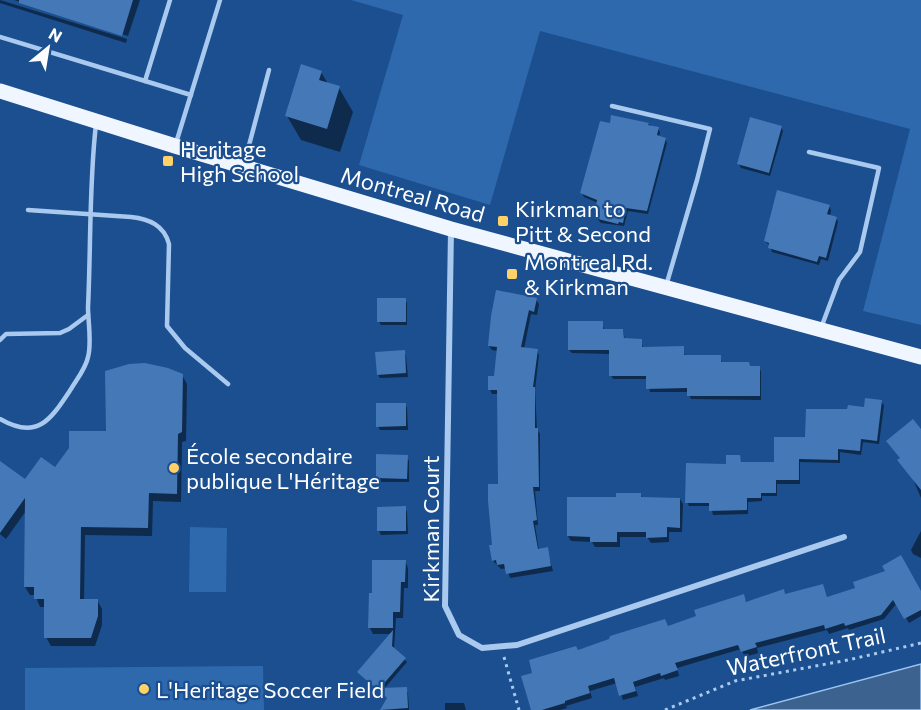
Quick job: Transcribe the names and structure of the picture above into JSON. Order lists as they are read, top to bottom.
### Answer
{
  "streets": {
    "main road": ["Montreal Road"],
    "street": ["Kirkman Court"],
    "path": ["Waterfront Trail"]
  },
  "crossings": [
    ["Montreal Road", "Kirkman Court"]
  ],
  "places": {
    "transit": ["Heritage High School", "Kirkman to Pitt & Second", "Montreal Rd. & Kirkman"],
    "other": ["École secondaire publique L'Héritage", "L'Heritage Soccer Field"]
  },
  "north": "top right"
}
